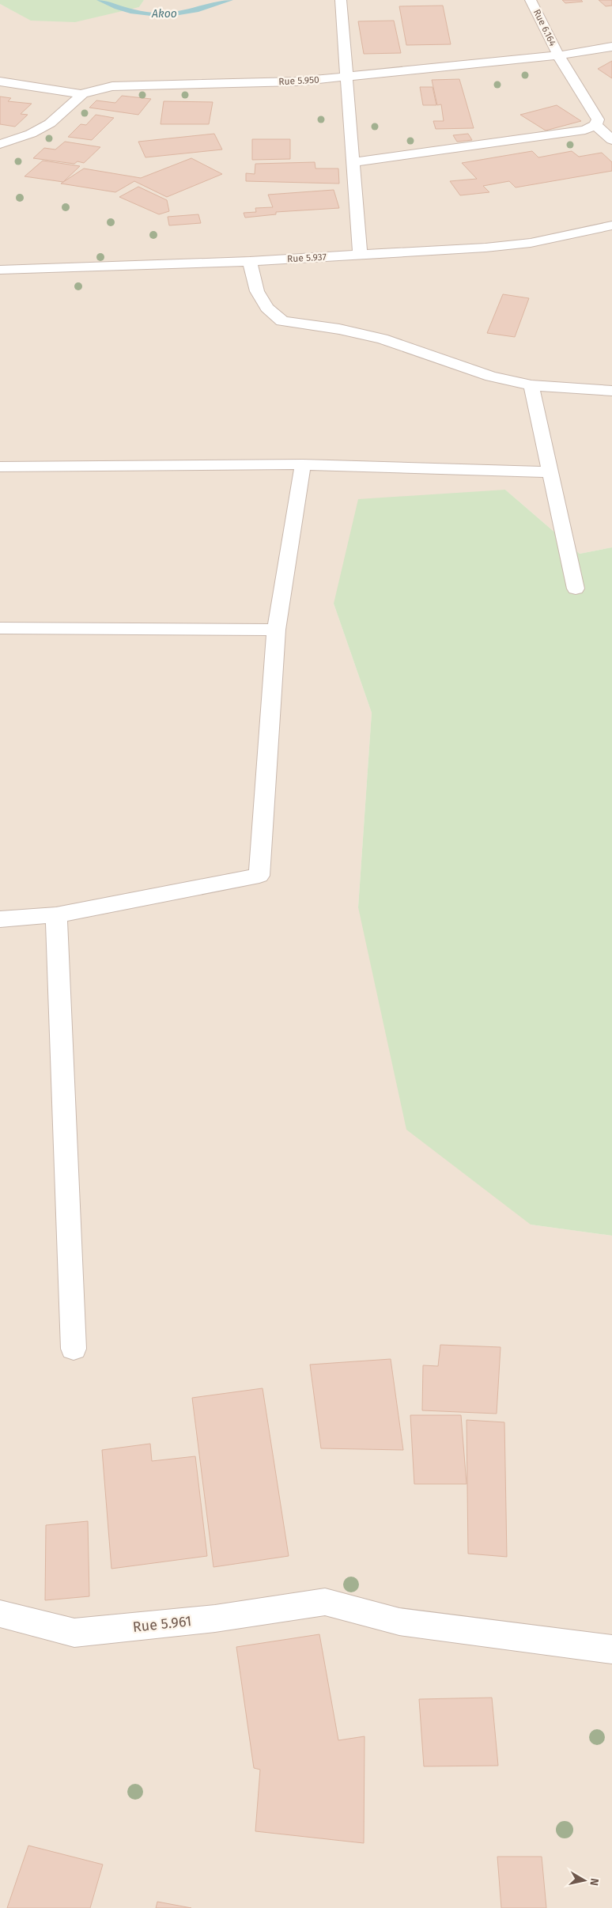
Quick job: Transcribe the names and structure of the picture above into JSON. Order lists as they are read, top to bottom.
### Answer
{
  "streets": {
    "street": [
      "Rue 6.164",
      "Rue 5.950",
      "Rue 5.937",
      "Rue 5.961"
    ]
  },
  "crossings": [
    ["Rue 6.164", "Rue 5.950"]
  ],
  "water": ["Akoo"],
  "north": "right"
}
